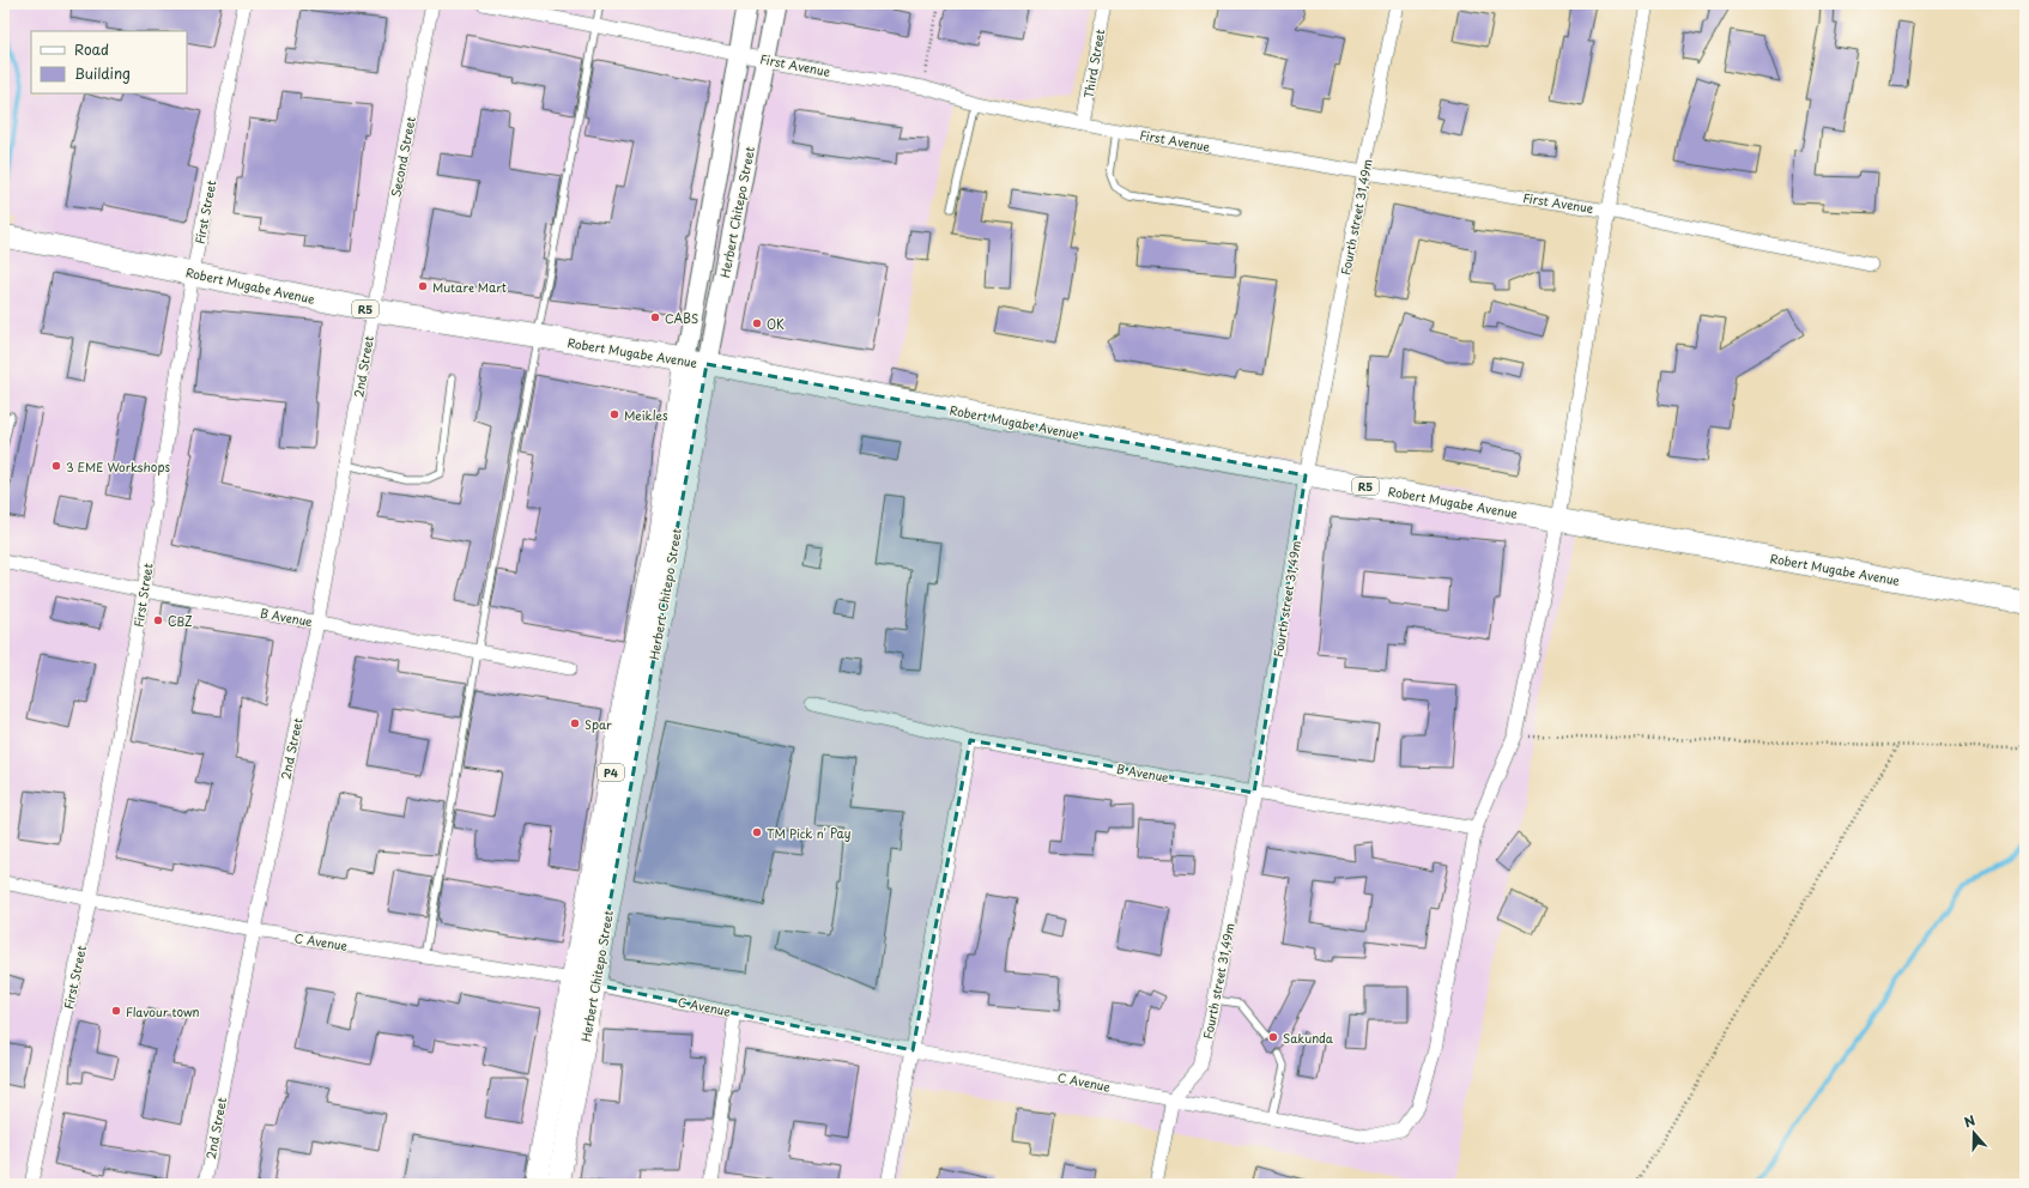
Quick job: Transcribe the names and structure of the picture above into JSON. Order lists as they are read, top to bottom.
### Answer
{
  "streets": {
    "highway": [
      "Herbert Chitepo Street",
      "Robert Mugabe Avenue",
      "R5",
      "P4"
    ],
    "street": [
      "Third Street",
      "First Avenue",
      "Second Street",
      "First Street",
      "Fourth street 31,49m",
      "2nd Street",
      "B Avenue",
      "C Avenue"
    ]
  },
  "crossings": [
    ["Third Street", "First Avenue"],
    ["First Avenue", "Herbert Chitepo Street"],
    ["First Avenue", "Fourth street 31,49m"],
    ["Second Street", "Robert Mugabe Avenue"],
    ["Second Street", "2nd Street"],
    ["First Street", "Robert Mugabe Avenue"],
    ["First Street", "B Avenue"],
    ["First Street", "C Avenue"],
    ["Herbert Chitepo Street", "Robert Mugabe Avenue"],
    ["Herbert Chitepo Street", "C Avenue"],
    ["Fourth street 31,49m", "Robert Mugabe Avenue"],
    ["Fourth street 31,49m", "B Avenue"],
    ["Fourth street 31,49m", "C Avenue"],
    ["Robert Mugabe Avenue", "2nd Street"],
    ["2nd Street", "B Avenue"],
    ["2nd Street", "C Avenue"],
    ["B Avenue", "C Avenue"]
  ],
  "places": [
    "Mutare Mart",
    "CABS",
    "OK",
    "Meikles",
    "3 EME Workshops",
    "CBZ",
    "Spar",
    "TM Pick n' Pay",
    "Flavour town",
    "Sakunda"
  ],
  "legend": ["Road", "Building"],
  "north": "top"
}
